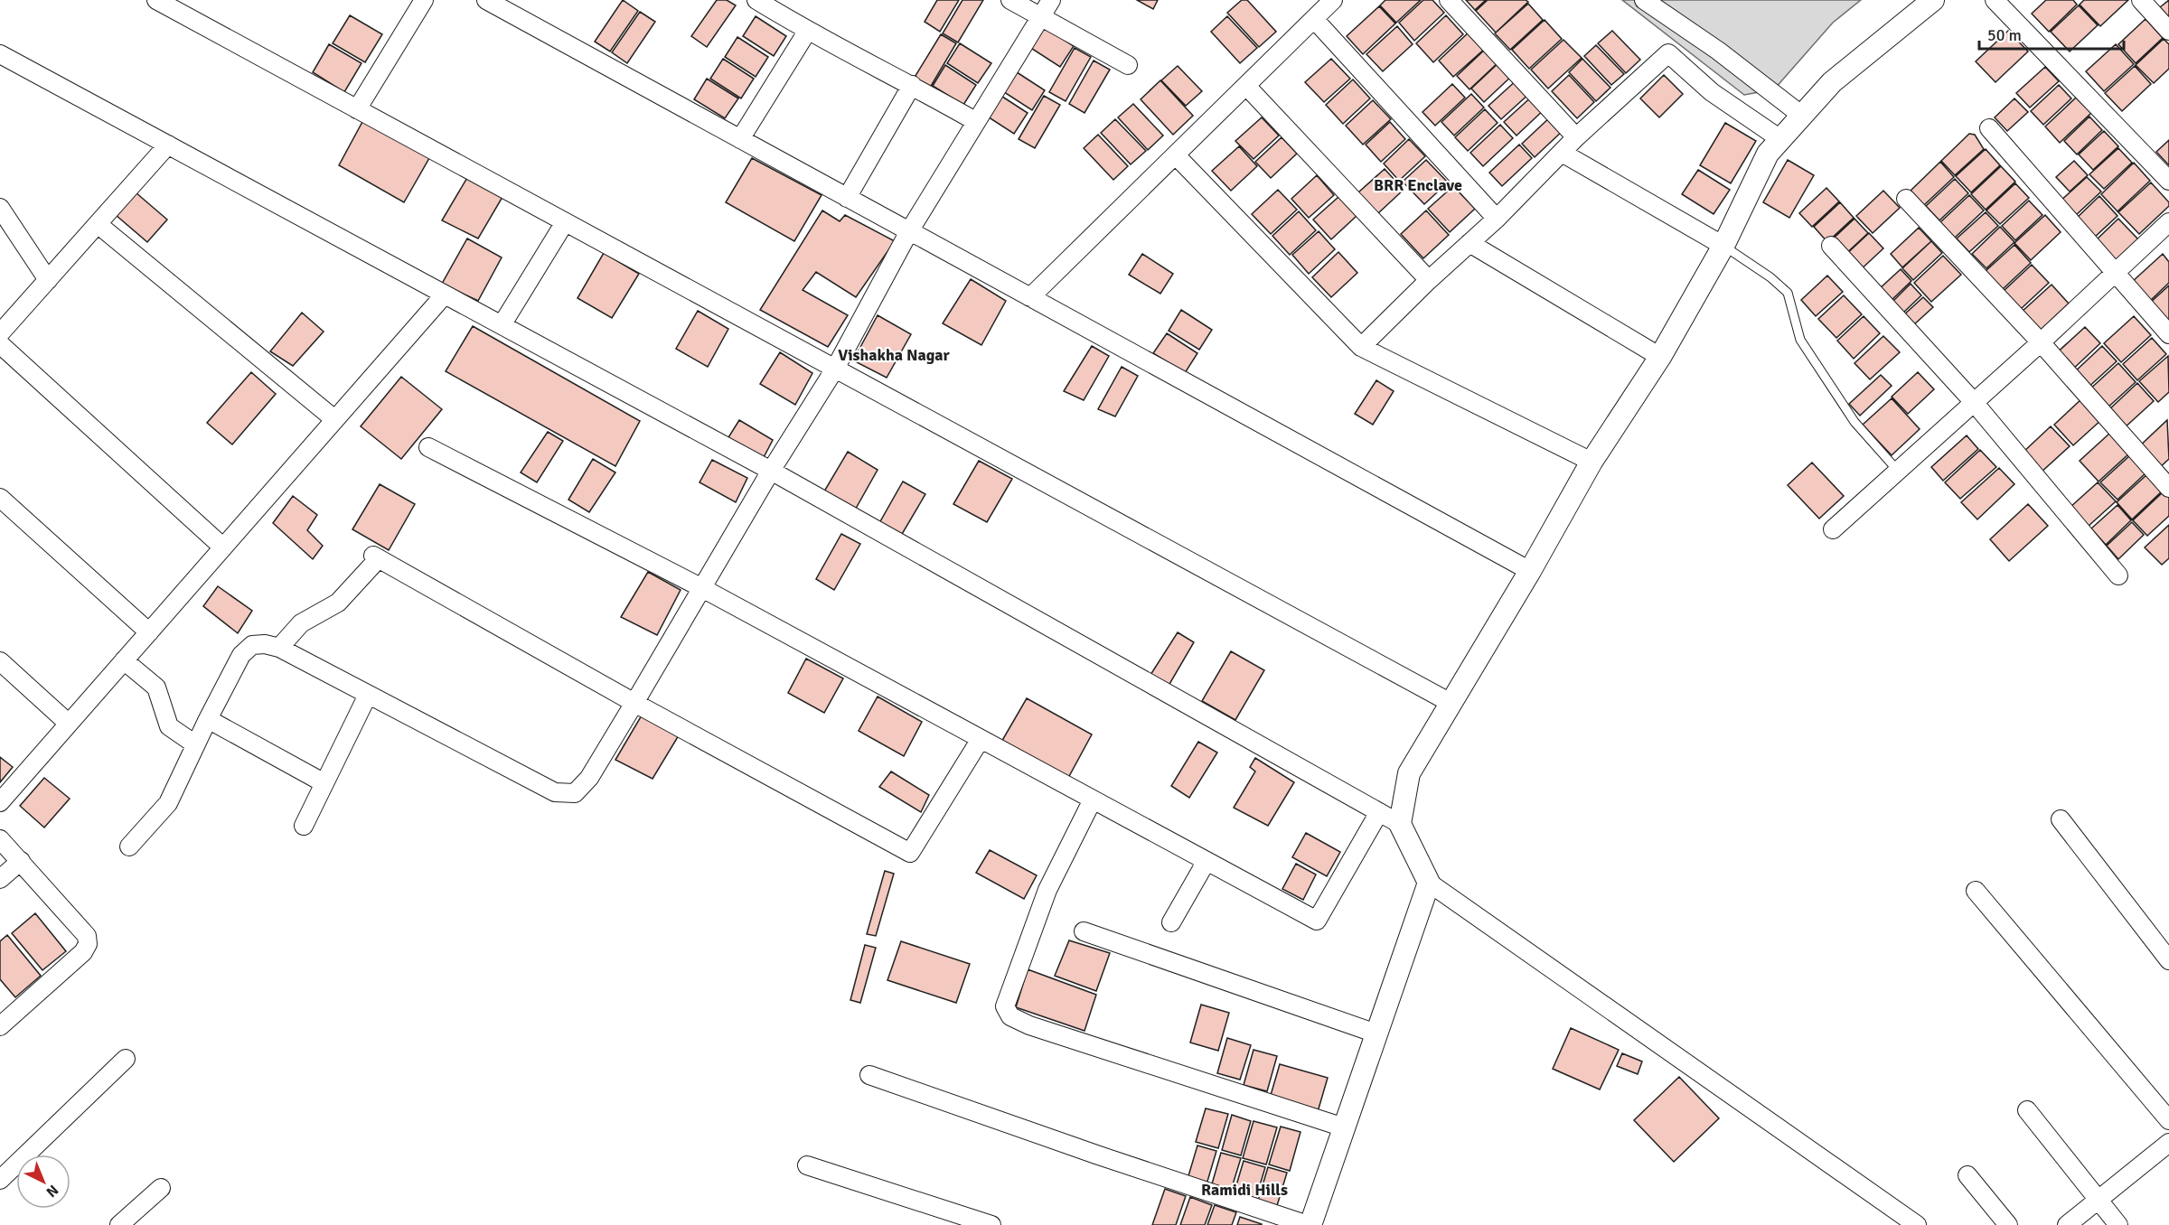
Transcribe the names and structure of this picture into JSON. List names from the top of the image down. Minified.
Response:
{"districts":["BRR Enclave","Vishakha Nagar","Ramidi Hills"],"scale_bar":"50 m","north":"bottom right"}
